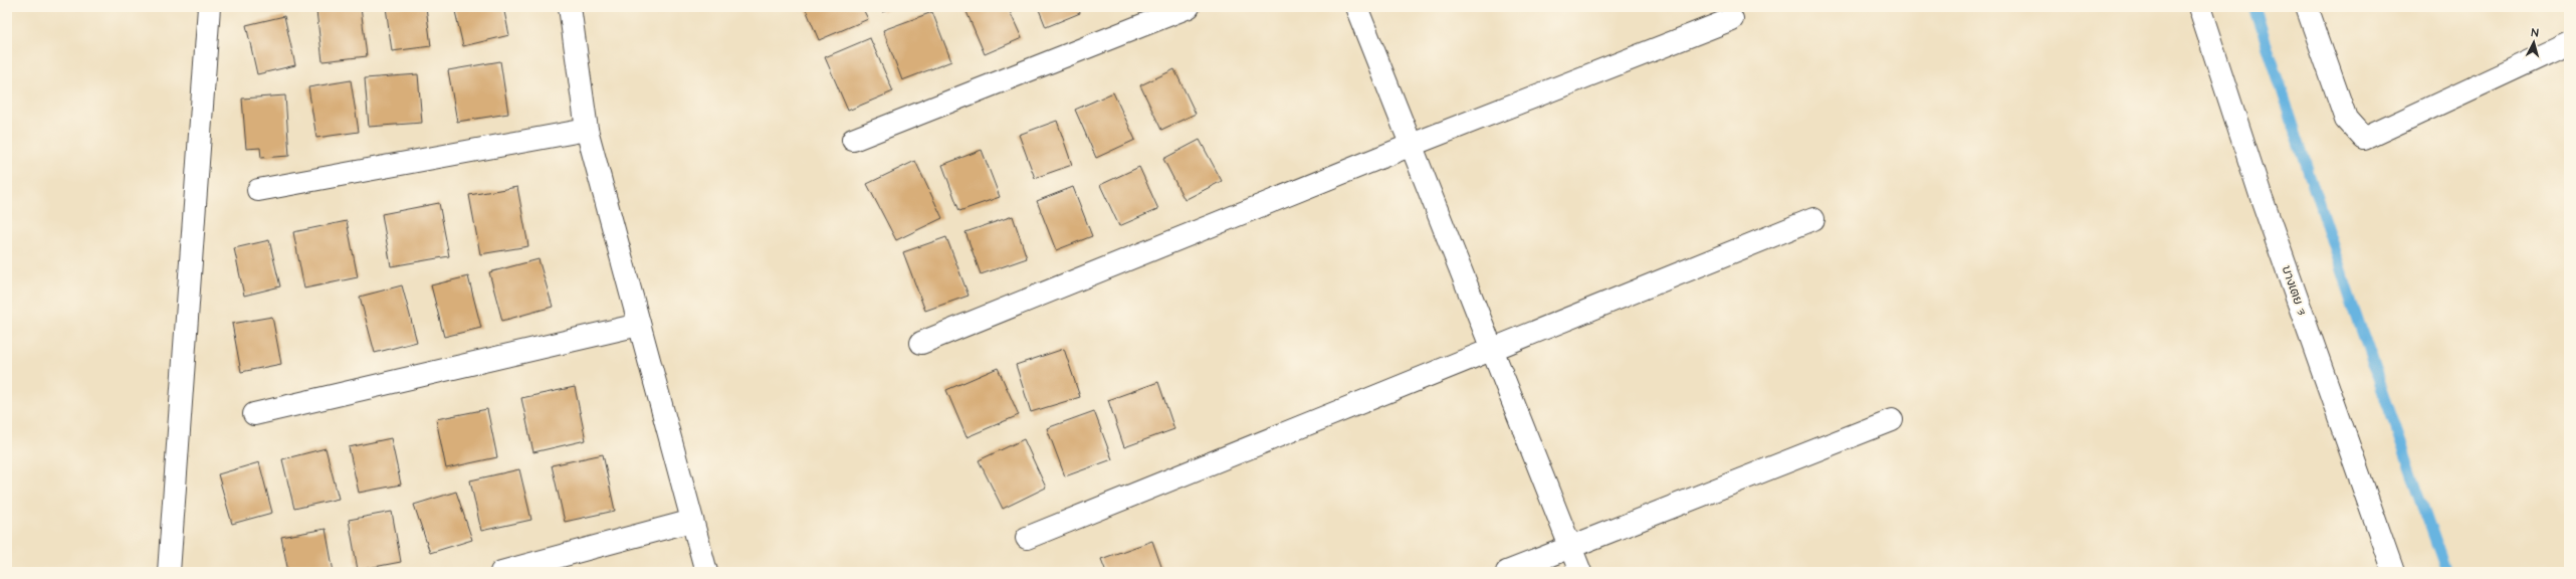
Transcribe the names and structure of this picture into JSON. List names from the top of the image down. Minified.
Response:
{"streets":{"street":["บางเตย 3"]},"north":"top"}
